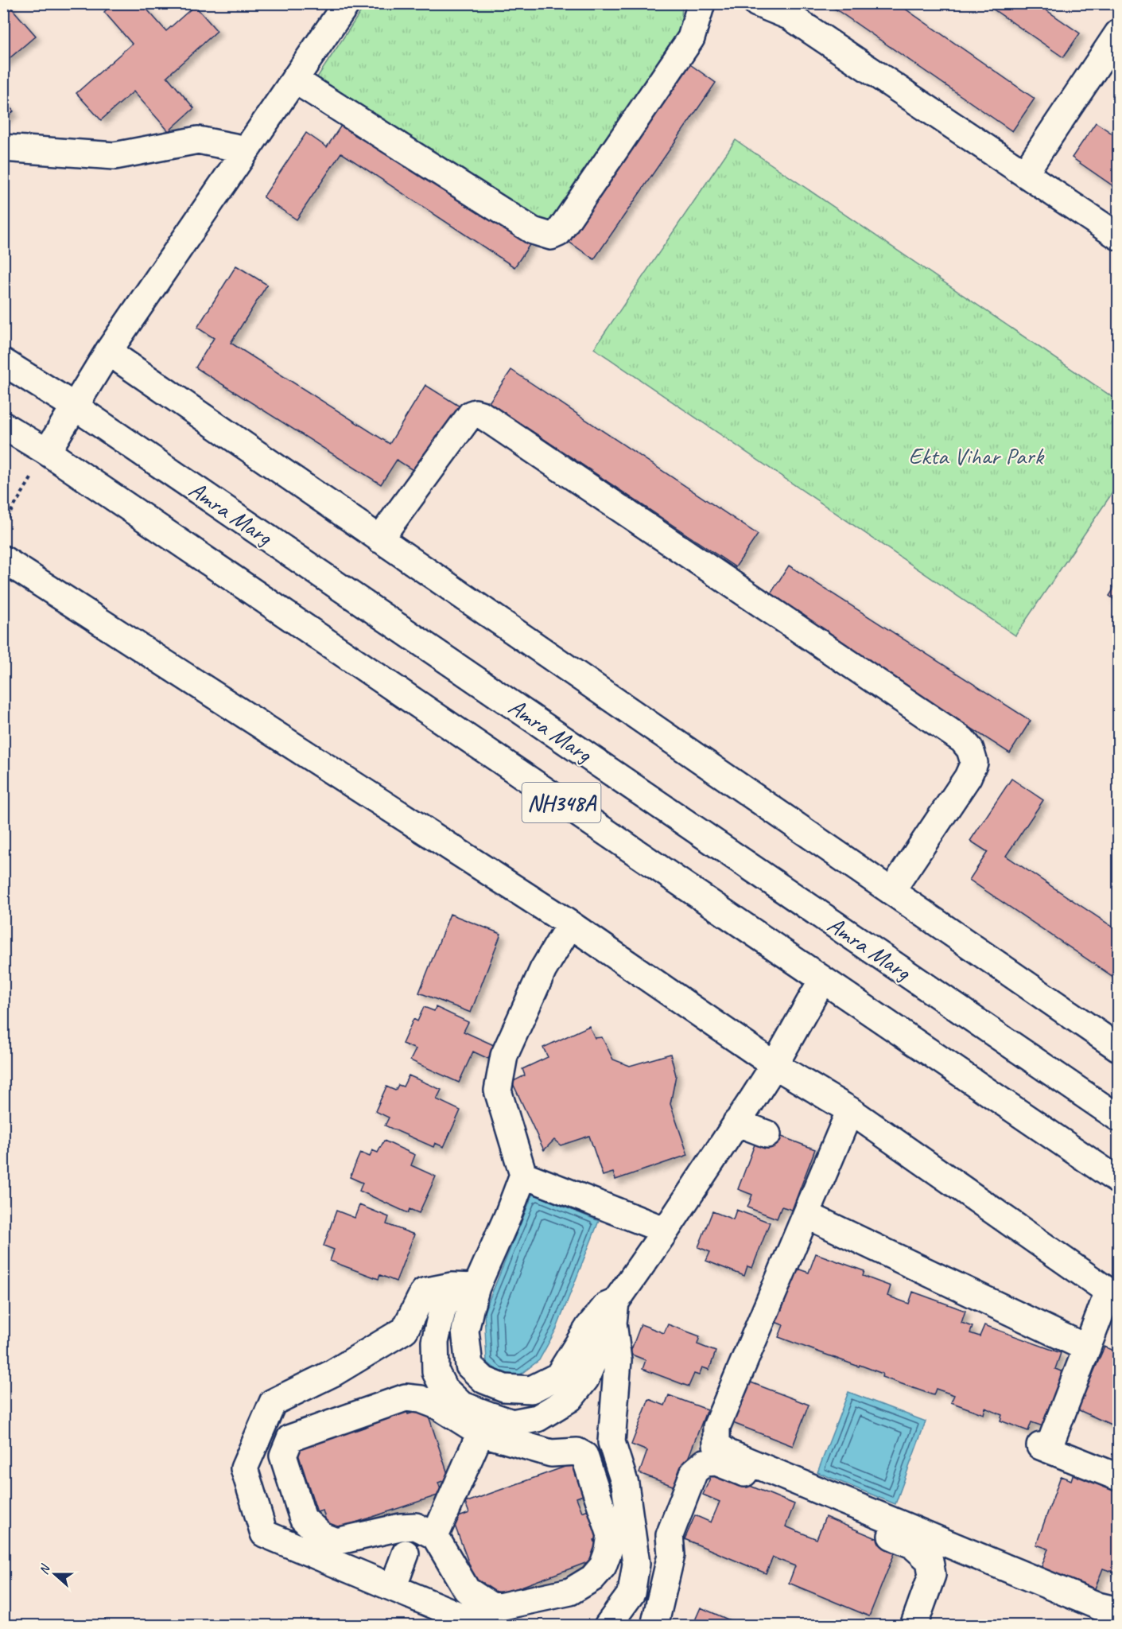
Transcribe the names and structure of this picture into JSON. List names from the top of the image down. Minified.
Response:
{"streets":{"main road":["Amra Marg","NH348A"]},"parks":["Ekta Vihar Park"],"north":"left"}
